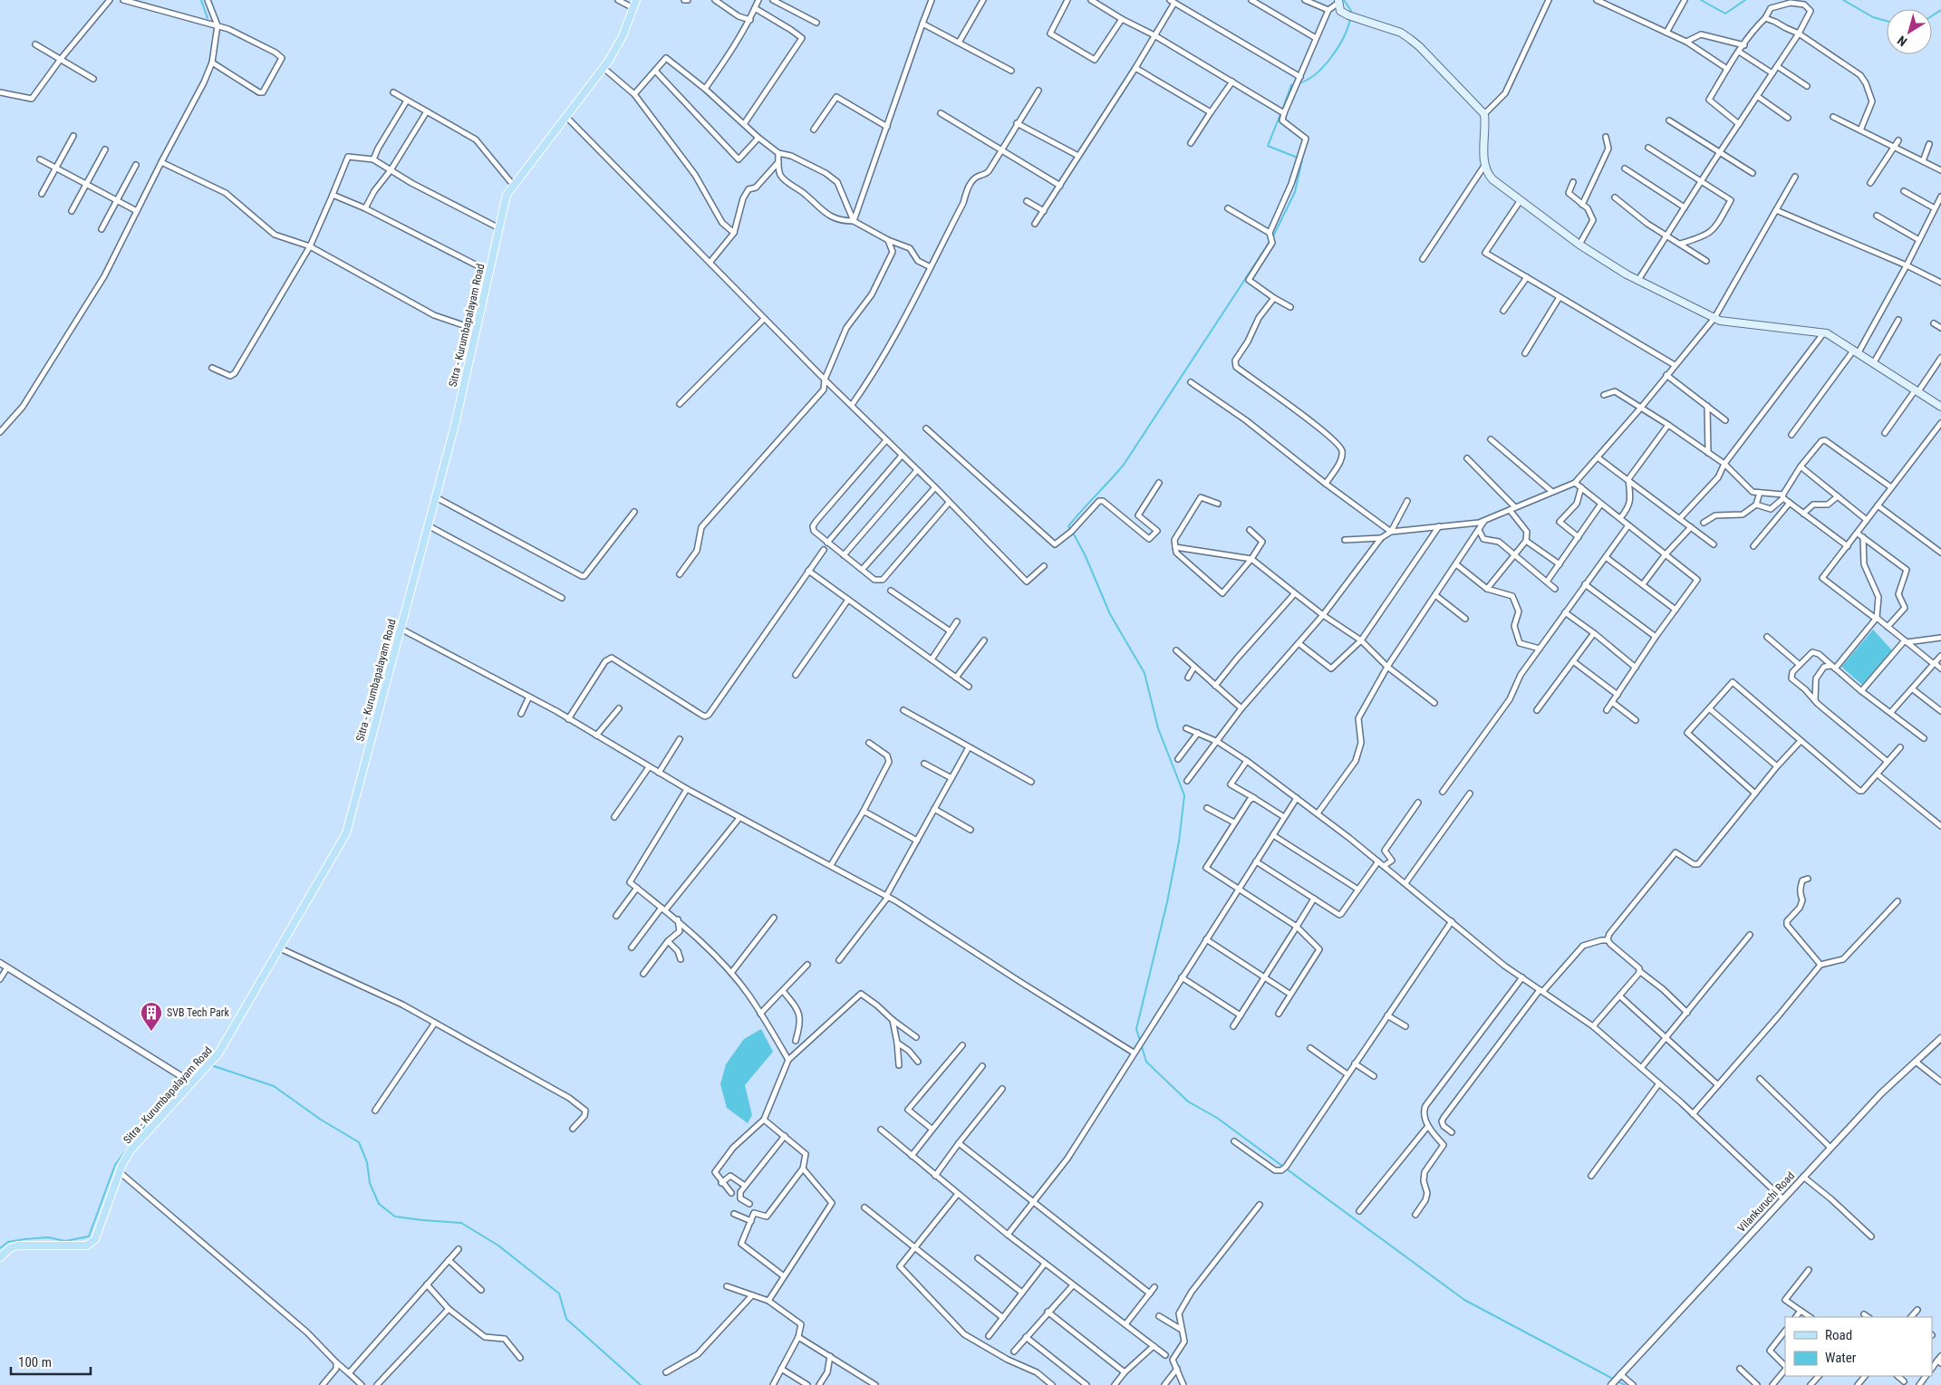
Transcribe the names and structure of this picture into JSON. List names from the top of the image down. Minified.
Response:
{"streets":{"main road":["Sitra - Kurumbapalayam Road"],"street":["Vilankuruchi Road"]},"places":{"building":["SVB Tech Park"]},"legend":["Road","Water"],"scale_bar":"100 m","north":"bottom left"}
